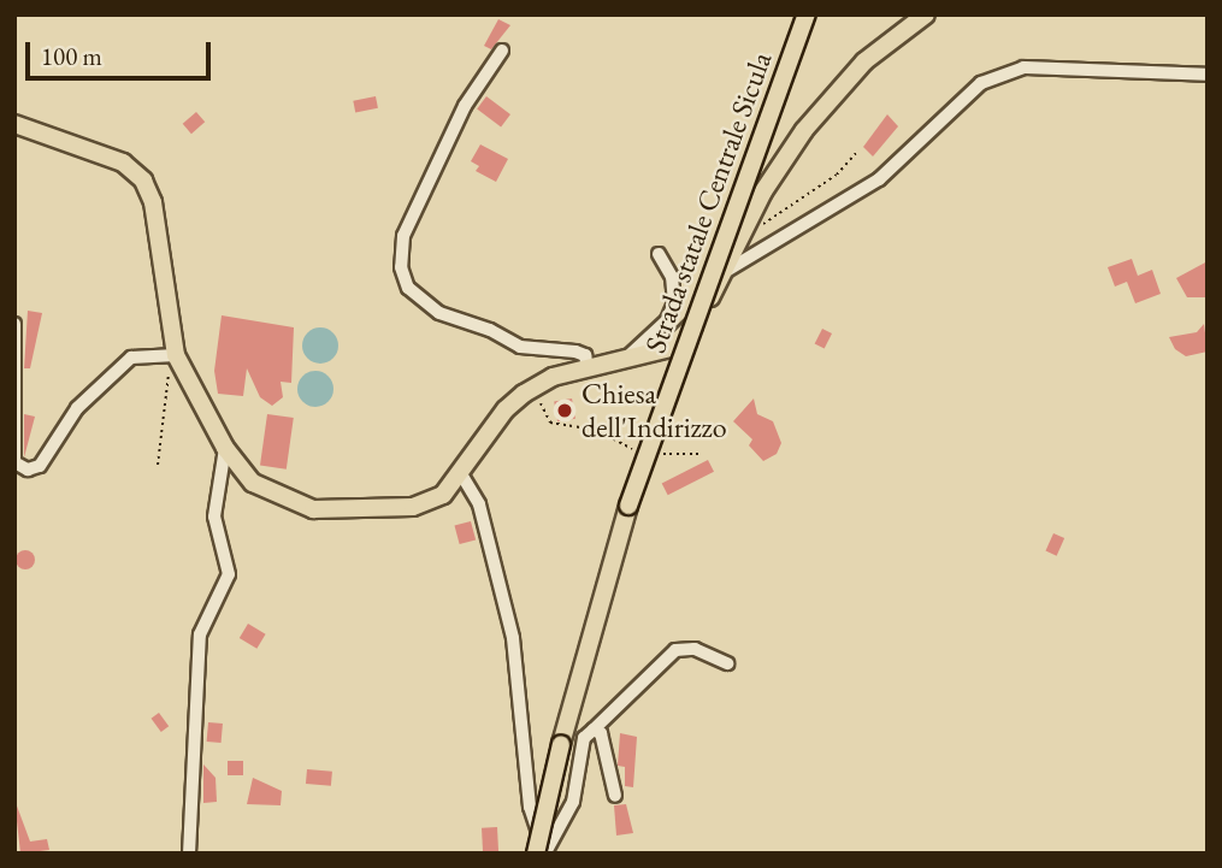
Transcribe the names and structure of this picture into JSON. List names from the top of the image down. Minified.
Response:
{"streets":{"main road":["Strada statale Centrale Sicula"]},"places":["Chiesa dell'Indirizzo"],"scale_bar":"100 m"}
